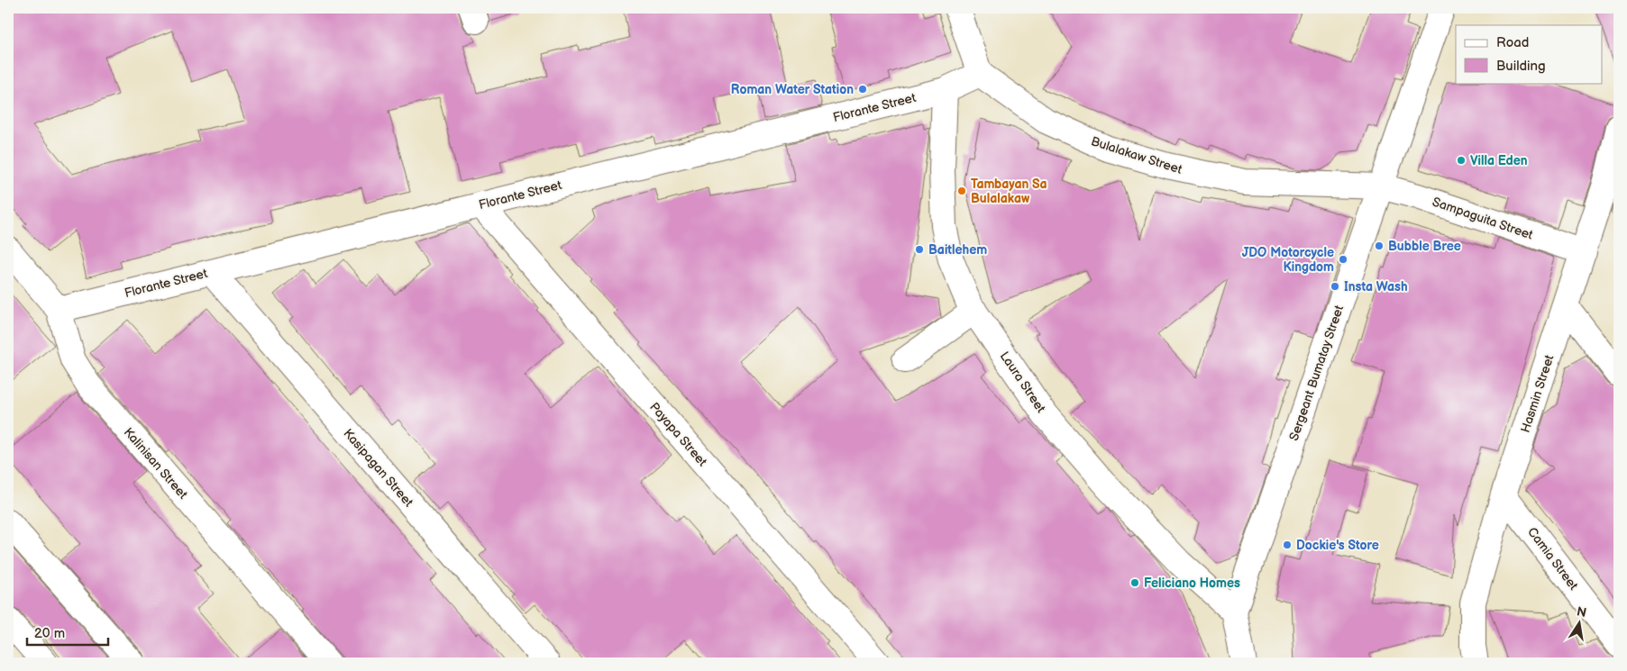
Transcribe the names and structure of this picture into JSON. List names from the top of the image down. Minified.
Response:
{"streets":{"street":["Florante Street","Bulalakaw Street","Sampaguita Street","Sergeant Bumatay Street","Laura Street","Hasmin Street","Payapa Street","Kalinisan Street","Kasipagan Street","Camia Street"]},"crossings":[["Florante Street","Bulalakaw Street"],["Florante Street","Laura Street"],["Florante Street","Payapa Street"],["Florante Street","Kalinisan Street"],["Florante Street","Kasipagan Street"],["Bulalakaw Street","Sampaguita Street"],["Bulalakaw Street","Sergeant Bumatay Street"],["Sampaguita Street","Sergeant Bumatay Street"],["Sampaguita Street","Hasmin Street"],["Sergeant Bumatay Street","Laura Street"],["Hasmin Street","Camia Street"]],"places":["Roman Water Station","Villa Eden","Tambayan Sa Bulalakaw","Bubble Bree","Baitlehem","JDO Motorcycle Kingdom","Insta Wash","Dockie's Store","Feliciano Homes"],"legend":["Road","Building"],"scale_bar":"20 m","north":"top"}
